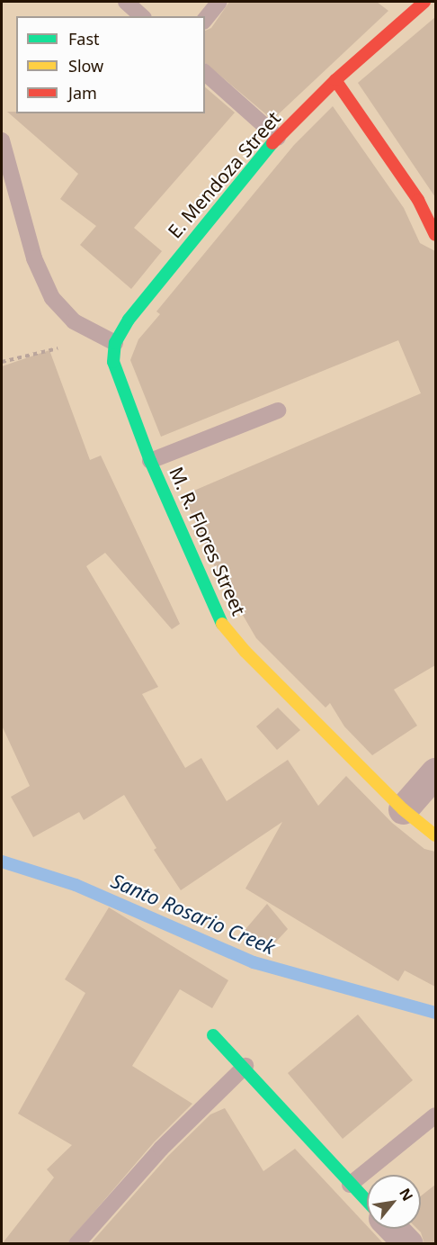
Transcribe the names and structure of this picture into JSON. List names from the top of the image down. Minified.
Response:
{"streets":{"street":["E. Mendoza Street","M. R. Flores Street"]},"crossings":[["E. Mendoza Street","M. R. Flores Street"]],"water":["Santo Rosario Creek"],"legend":["Fast","Slow","Jam"],"north":"top right"}
